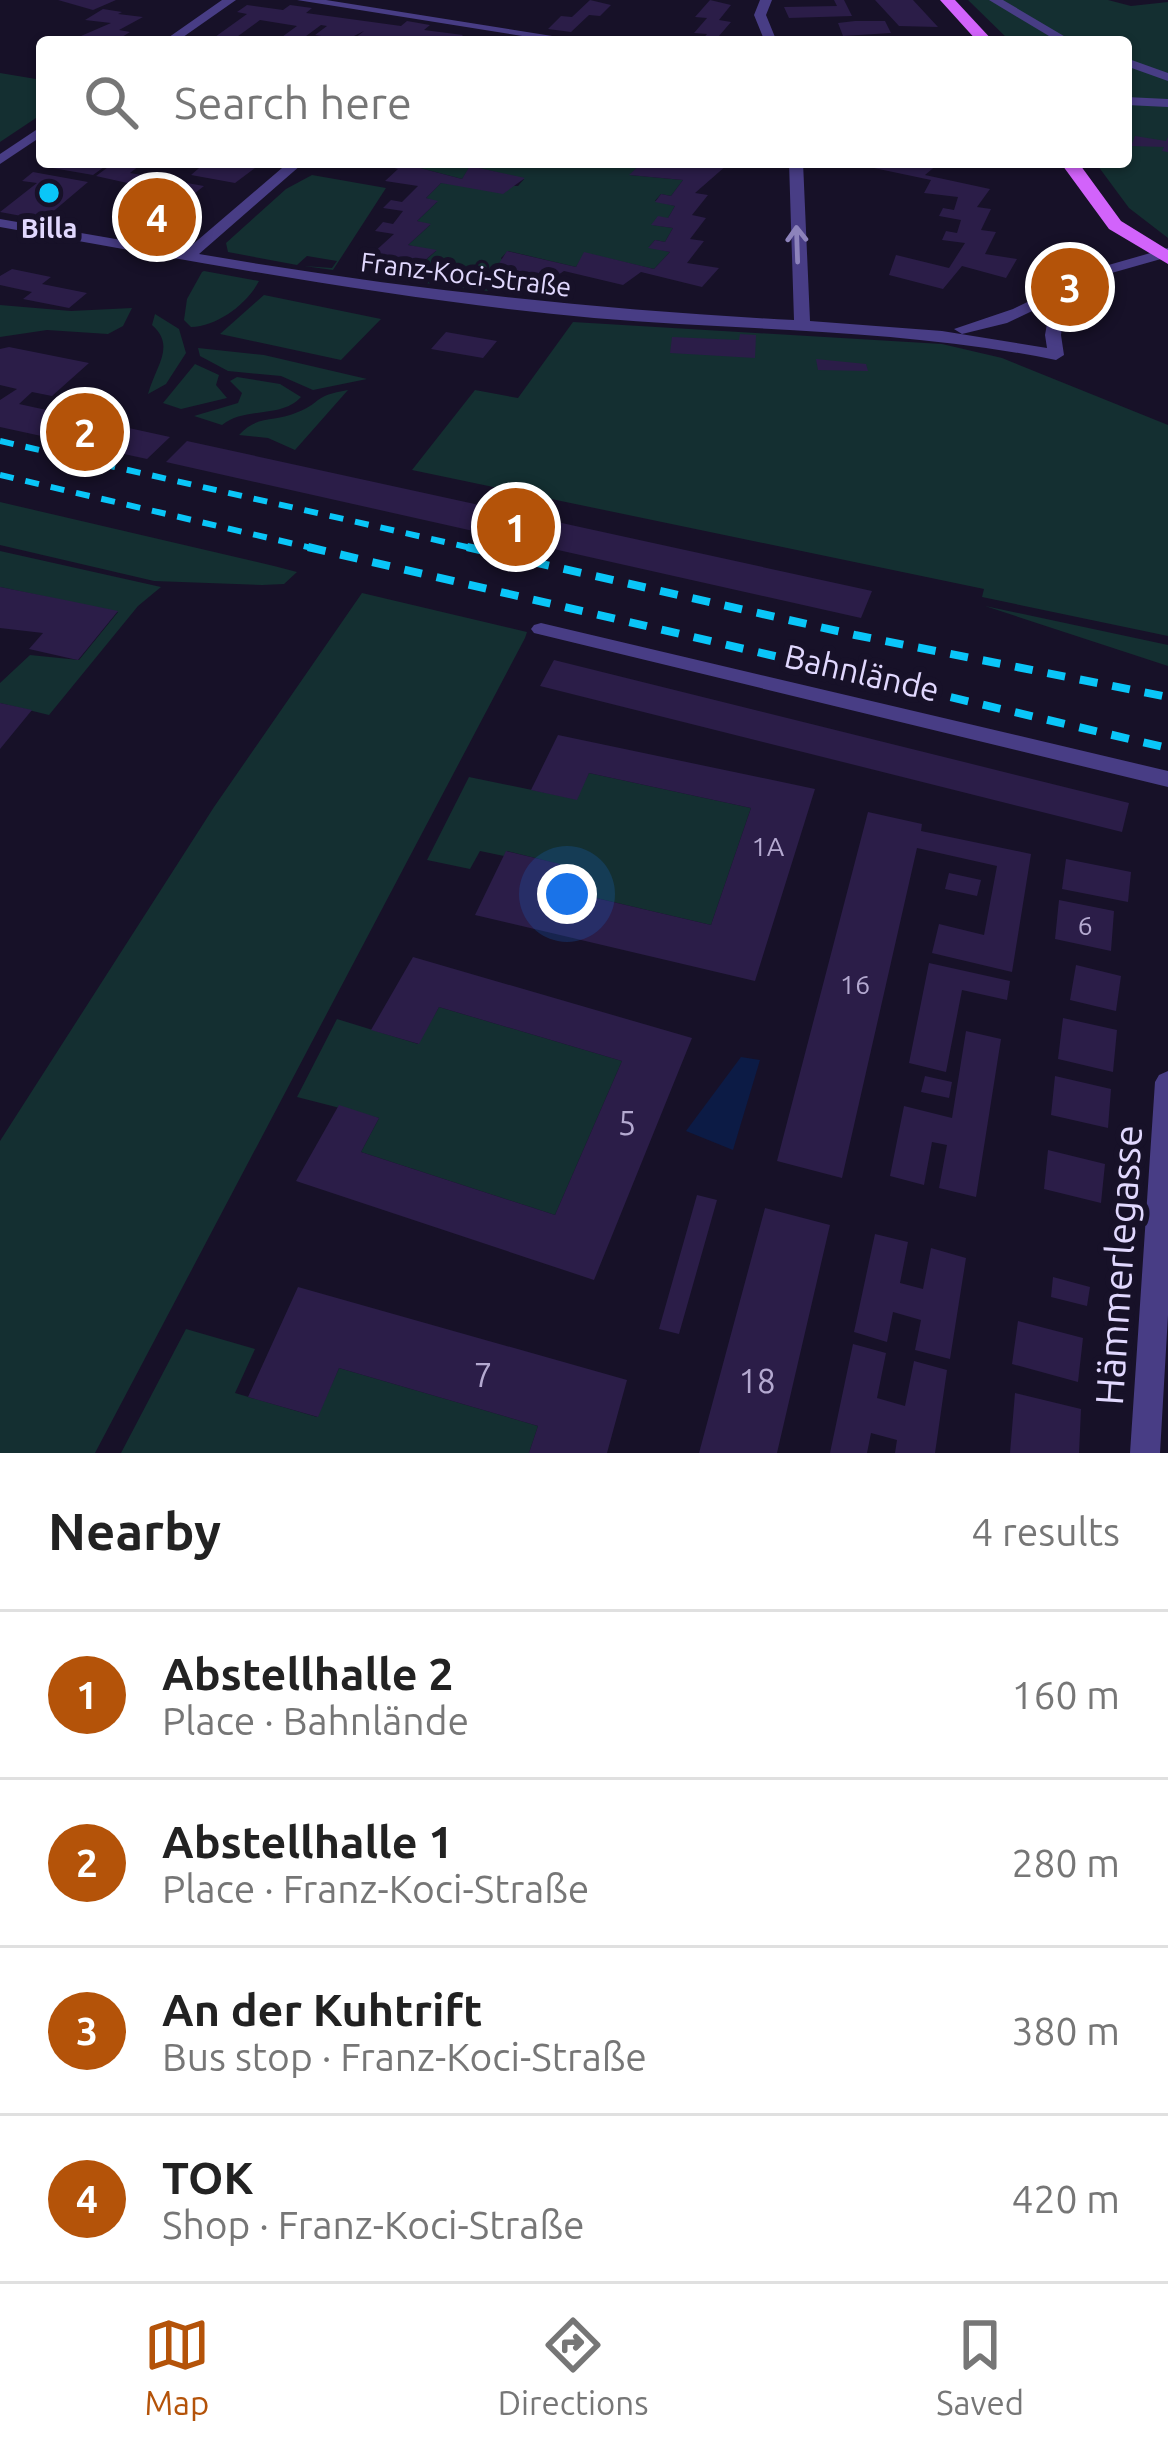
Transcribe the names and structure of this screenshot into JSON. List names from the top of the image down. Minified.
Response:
{"streets":{"street":["Franz-Koci-Straße","Bahnlände","Hämmerlegasse"]},"places":["Billa"],"house_numbers":["1A","6","16","5","7","18"],"page":{"search":"Search here","pins":["4","3","2","1"],"heading":["Nearby","4 results"],"list":[{"mark":"1","name":"Abstellhalle 2","note":"Place · Bahnlände","value":"160 m"},{"mark":"2","name":"Abstellhalle 1","note":"Place · Franz-Koci-Straße","value":"280 m"},{"mark":"3","name":"An der Kuhtrift","note":"Bus stop · Franz-Koci-Straße","value":"380 m"},{"mark":"4","name":"TOK","note":"Shop · Franz-Koci-Straße","value":"420 m"}],"nav":["Map","Directions","Saved"]}}
